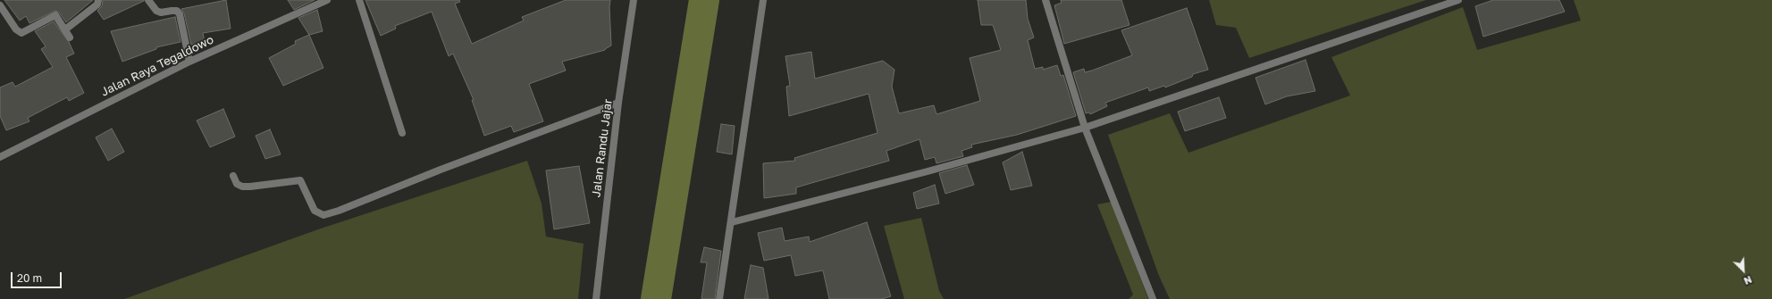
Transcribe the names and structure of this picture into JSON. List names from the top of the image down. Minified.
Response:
{"streets":{"street":["Jalan Raya Tegaldowo","Jalan Randu Jajar"]},"scale_bar":"20 m","north":"bottom right"}
